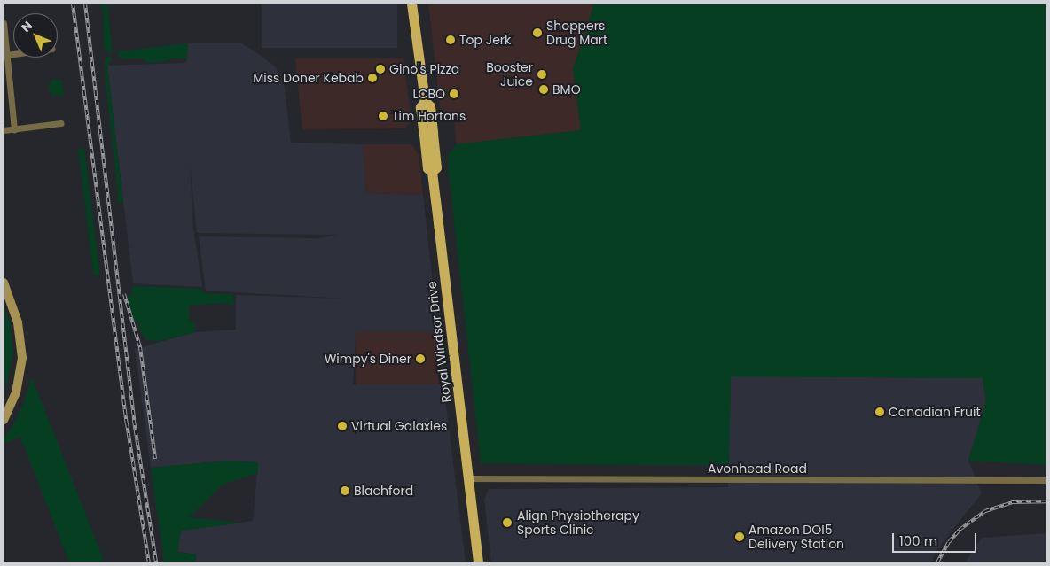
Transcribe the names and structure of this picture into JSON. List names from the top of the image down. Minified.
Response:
{"streets":{"main road":["Royal Windsor Drive"],"street":["Avonhead Road"]},"crossings":[["Royal Windsor Drive","Avonhead Road"]],"places":["Shoppers Drug Mart","Top Jerk","Gino's Pizza","Booster Juice","Miss Doner Kebab","BMO","LCBO","Tim Hortons","Wimpy's Diner","Canadian Fruit","Virtual Galaxies","Blachford","Align Physiotherapy Sports Clinic","Amazon DOI5 Delivery Station"],"scale_bar":"100 m","north":"top left"}
